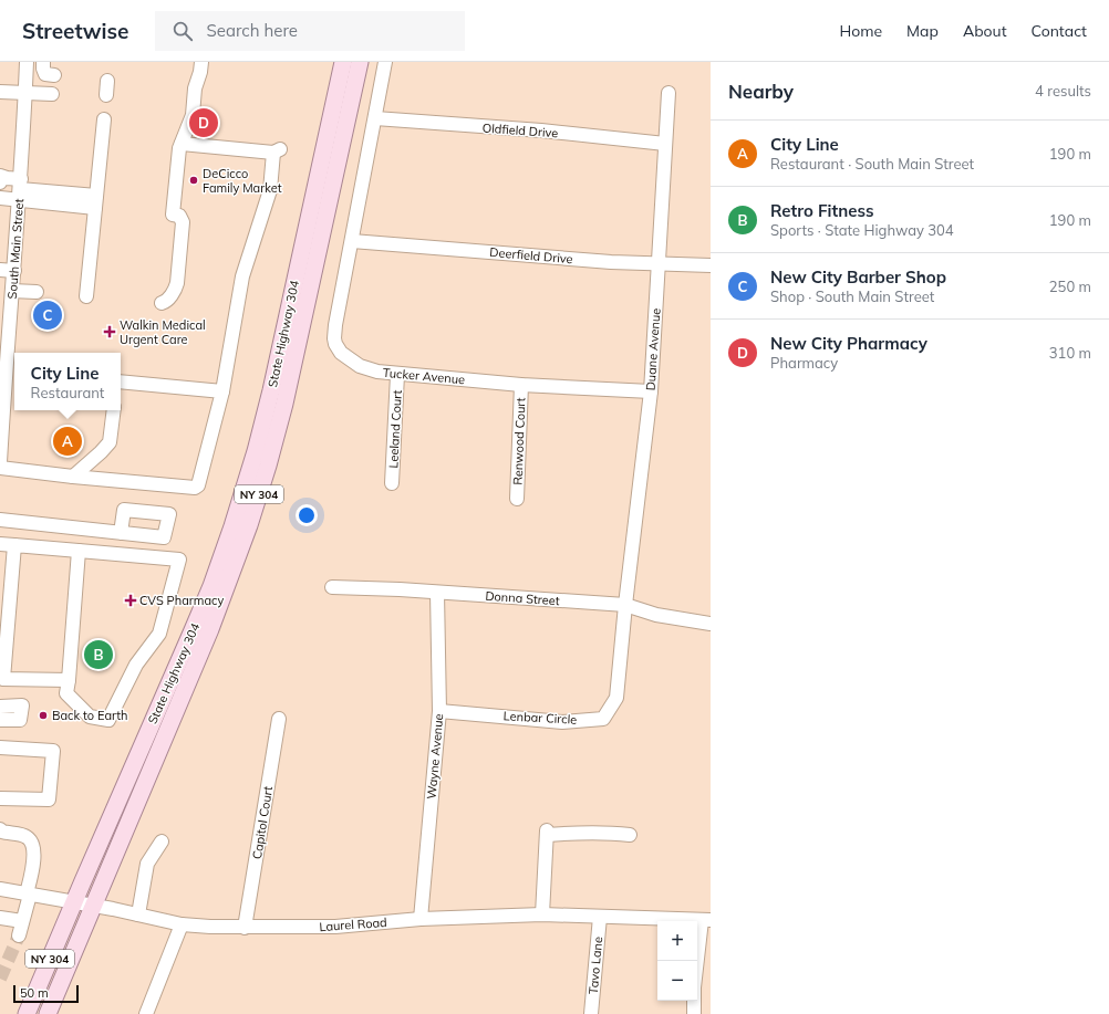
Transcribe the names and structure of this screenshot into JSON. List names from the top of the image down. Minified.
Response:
{"streets":{"main road":["State Highway 304","NY 304"],"street":["Oldfield Drive","South Main Street","Deerfield Drive","Duane Avenue","Tucker Avenue","Leeland Court","Renwood Court","Donna Street","Lenbar Circle","Wayne Avenue","Capitol Court","Laurel Road","Tavo Lane"]},"crossings":[["Oldfield Drive","Duane Avenue"],["Oldfield Drive","Tucker Avenue"],["Deerfield Drive","Duane Avenue"],["Deerfield Drive","Tucker Avenue"],["State Highway 304","Laurel Road"],["Duane Avenue","Tucker Avenue"],["Duane Avenue","Donna Street"],["Duane Avenue","Lenbar Circle"],["Tucker Avenue","Leeland Court"],["Tucker Avenue","Renwood Court"],["Donna Street","Lenbar Circle"],["Donna Street","Wayne Avenue"],["Lenbar Circle","Wayne Avenue"],["Wayne Avenue","Laurel Road"],["Capitol Court","Laurel Road"],["Laurel Road","Tavo Lane"]],"places":{"other":["DeCicco Family Market","Back to Earth"],"health":["Walkin Medical Urgent Care","CVS Pharmacy"]},"scale_bar":"50 m","page":{"header":"Streetwise","search":"Search here","nav":["Home","Map","About","Contact"],"heading":["Nearby","4 results"],"pins":["D","C","A","B"],"list":[{"mark":"A","name":"City Line","note":"Restaurant · South Main Street","value":"190 m"},{"mark":"B","name":"Retro Fitness","note":"Sports · State Highway 304","value":"190 m"},{"mark":"C","name":"New City Barber Shop","note":"Shop · South Main Street","value":"250 m"},{"mark":"D","name":"New City Pharmacy","note":"Pharmacy","value":"310 m"}],"popup":["City Line","Restaurant"],"map_buttons":["+","−"],"scale":"50 m"}}
